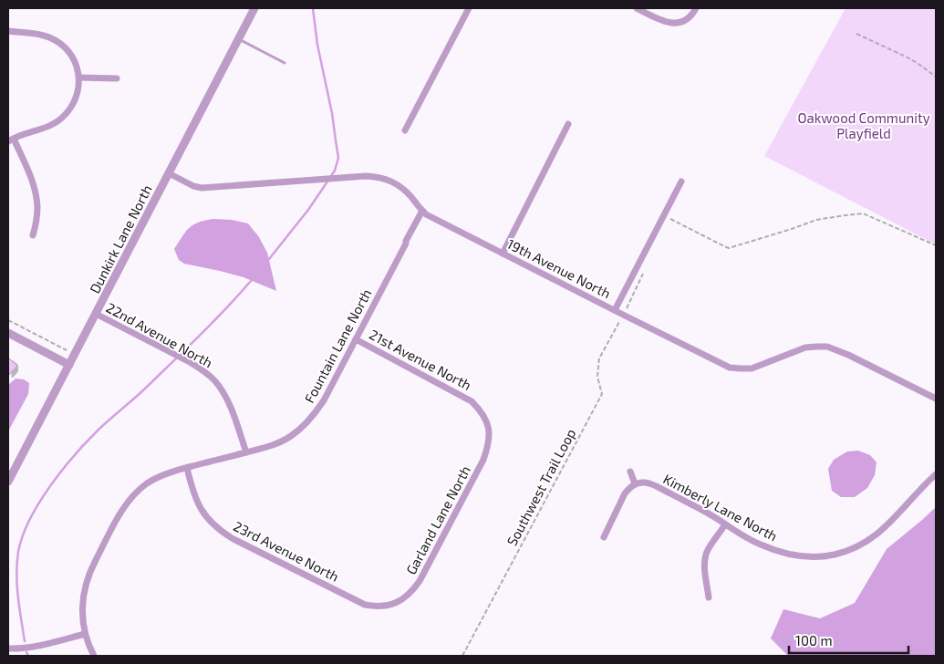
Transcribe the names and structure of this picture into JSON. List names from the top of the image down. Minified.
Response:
{"streets":{"street":["Dunkirk Lane North","19th Avenue North","22nd Avenue North","Fountain Lane North","21st Avenue North","Kimberly Lane North","Garland Lane North","23rd Avenue North"],"path":["Southwest Trail Loop"]},"crossings":[["Dunkirk Lane North","19th Avenue North"],["Dunkirk Lane North","22nd Avenue North"],["19th Avenue North","Fountain Lane North"],["22nd Avenue North","Fountain Lane North"],["Fountain Lane North","21st Avenue North"],["Fountain Lane North","23rd Avenue North"],["21st Avenue North","Garland Lane North"],["Garland Lane North","23rd Avenue North"]],"parks":["Oakwood Community Playfield"],"scale_bar":"100 m"}
